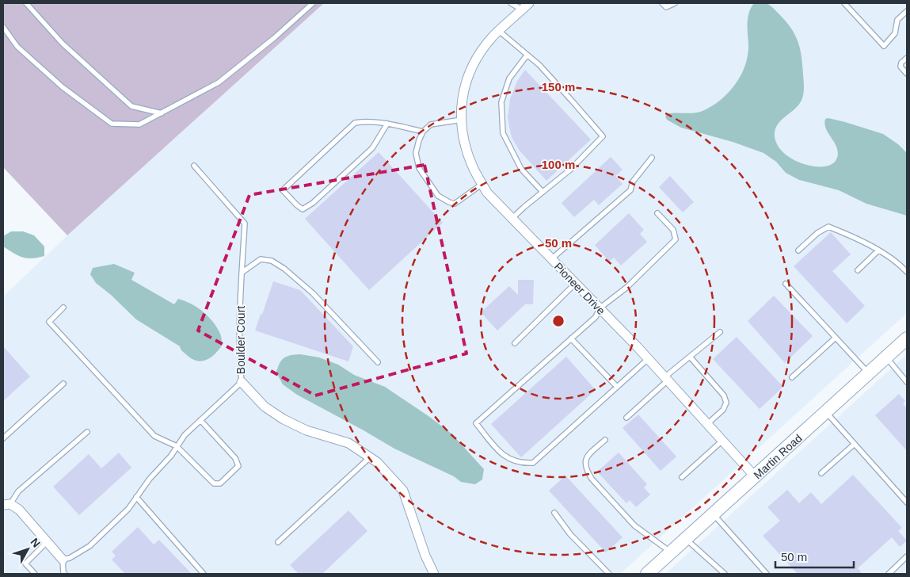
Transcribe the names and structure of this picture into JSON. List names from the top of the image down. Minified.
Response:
{"streets":{"main road":["Martin Road"],"street":["Pioneer Drive","Boulder Court"]},"crossings":[["Pioneer Drive","Martin Road"]],"scale_bar":"50 m","north":"top right","rings":["150 m","100 m","50 m"]}
